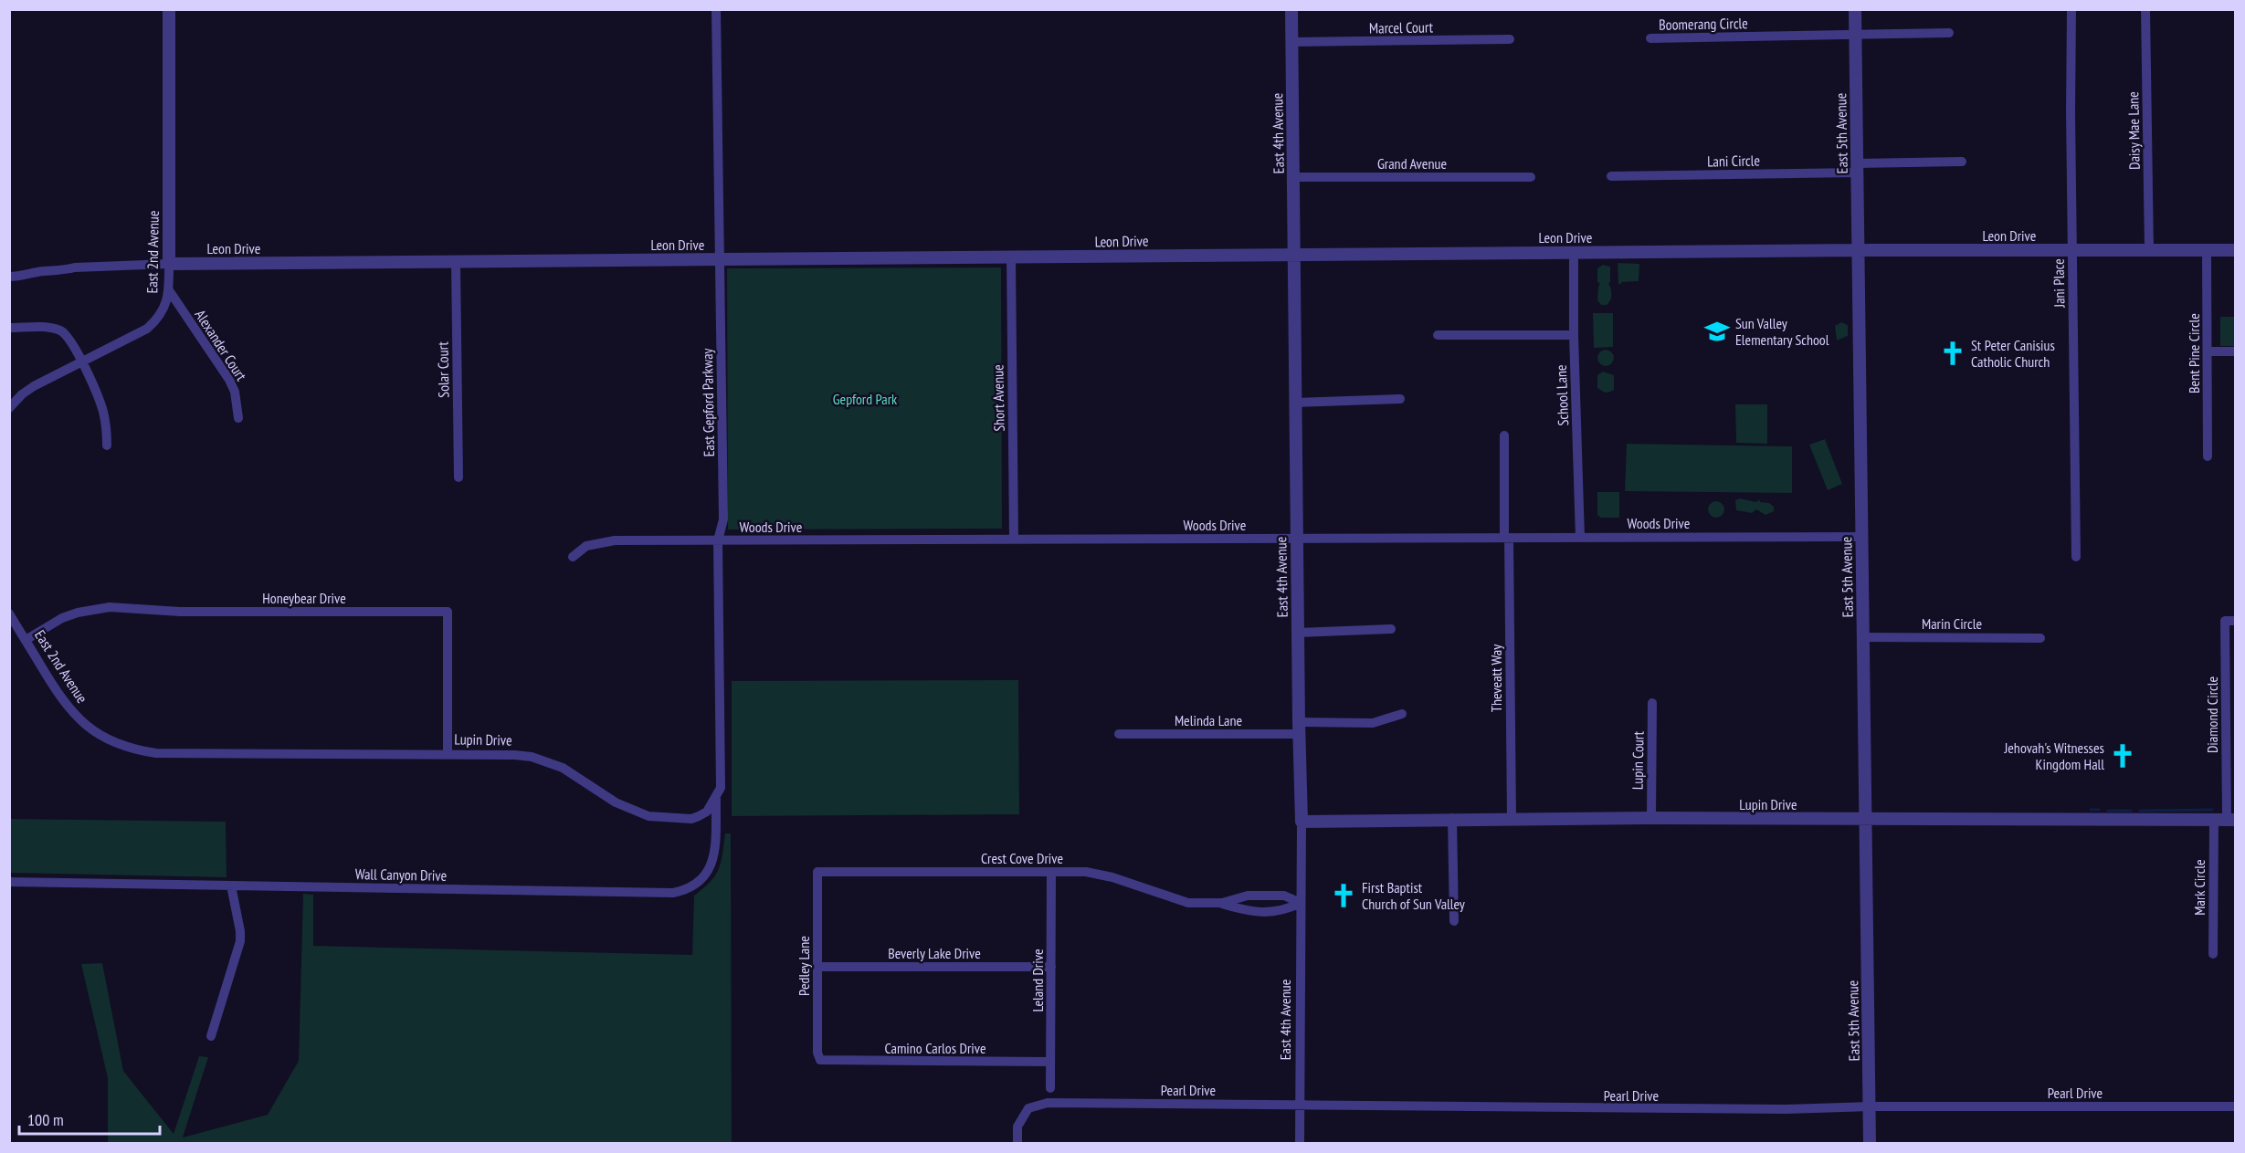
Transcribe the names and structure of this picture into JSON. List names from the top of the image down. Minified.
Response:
{"streets":{"street":["Boomerang Circle","Marcel Court","Daisy Mae Lane","East 4th Avenue","East 5th Avenue","Lani Circle","Grand Avenue","Leon Drive","East 2nd Avenue","Jani Place","Alexander Court","Bent Pine Circle","Solar Court","School Lane","Short Avenue","East Gepford Parkway","Woods Drive","Honeybear Drive","Marin Circle","Theveatt Way","Diamond Circle","Melinda Lane","Lupin Drive","Lupin Court","Crest Cove Drive","Wall Canyon Drive","Mark Circle","Beverly Lake Drive","Pedley Lane","Leland Drive","Camino Carlos Drive","Pearl Drive"]},"crossings":[["Boomerang Circle","East 5th Avenue"],["Marcel Court","East 4th Avenue"],["Daisy Mae Lane","Leon Drive"],["East 4th Avenue","Grand Avenue"],["East 4th Avenue","Leon Drive"],["East 4th Avenue","Woods Drive"],["East 4th Avenue","Melinda Lane"],["East 4th Avenue","Lupin Drive"],["East 4th Avenue","Crest Cove Drive"],["East 4th Avenue","Pearl Drive"],["East 5th Avenue","Lani Circle"],["East 5th Avenue","Leon Drive"],["East 5th Avenue","Woods Drive"],["East 5th Avenue","Marin Circle"],["East 5th Avenue","Lupin Drive"],["East 5th Avenue","Pearl Drive"],["Leon Drive","East 2nd Avenue"],["Leon Drive","Jani Place"],["Leon Drive","Bent Pine Circle"],["Leon Drive","Solar Court"],["Leon Drive","School Lane"],["Leon Drive","Short Avenue"],["Leon Drive","East Gepford Parkway"],["East 2nd Avenue","Alexander Court"],["East 2nd Avenue","Honeybear Drive"],["East 2nd Avenue","Lupin Drive"],["School Lane","Woods Drive"],["Short Avenue","Woods Drive"],["East Gepford Parkway","Woods Drive"],["East Gepford Parkway","Lupin Drive"],["East Gepford Parkway","Wall Canyon Drive"],["Woods Drive","Theveatt Way"],["Honeybear Drive","Lupin Drive"],["Theveatt Way","Lupin Drive"],["Diamond Circle","Lupin Drive"],["Diamond Circle","Mark Circle"],["Lupin Drive","Lupin Court"],["Lupin Drive","Wall Canyon Drive"],["Lupin Drive","Mark Circle"],["Crest Cove Drive","Pedley Lane"],["Crest Cove Drive","Leland Drive"],["Beverly Lake Drive","Pedley Lane"],["Beverly Lake Drive","Leland Drive"],["Pedley Lane","Camino Carlos Drive"],["Leland Drive","Camino Carlos Drive"]],"parks":["Gepford Park"],"places":{"school or university":["Sun Valley Elementary School"],"church":["St Peter Canisius Catholic Church","Jehovah's Witnesses Kingdom Hall","First Baptist Church of Sun Valley"]},"scale_bar":"100 m"}
